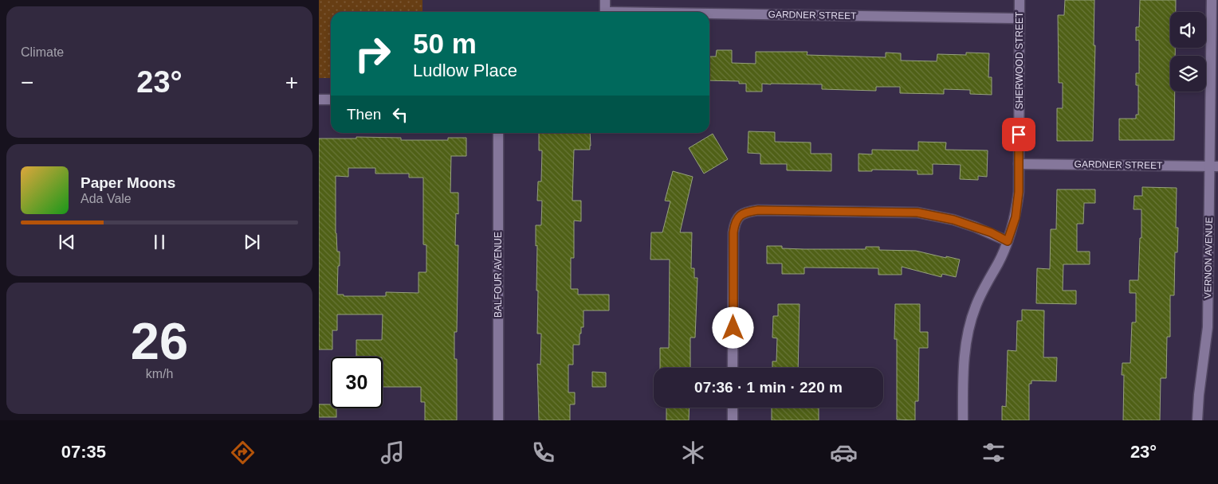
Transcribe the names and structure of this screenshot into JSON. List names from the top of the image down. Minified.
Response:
{"streets":{"street":["GARDNER STREET","SHERWOOD STREET","VERNON AVENUE","BALFOUR AVENUE"]},"crossings":[["GARDNER STREET","SHERWOOD STREET"],["GARDNER STREET","VERNON AVENUE"]],"page":{"tile":["Climate",["26","km/h"]],"turn":["50 m","Ludlow Place"],"heat":["−","23°","+"],"then":"Then","song":["Paper Moons","Ada Vale"],"limit":"30","trip":"07:36 · 1 min · 220 m","tabs":["07:35","23°"]}}
